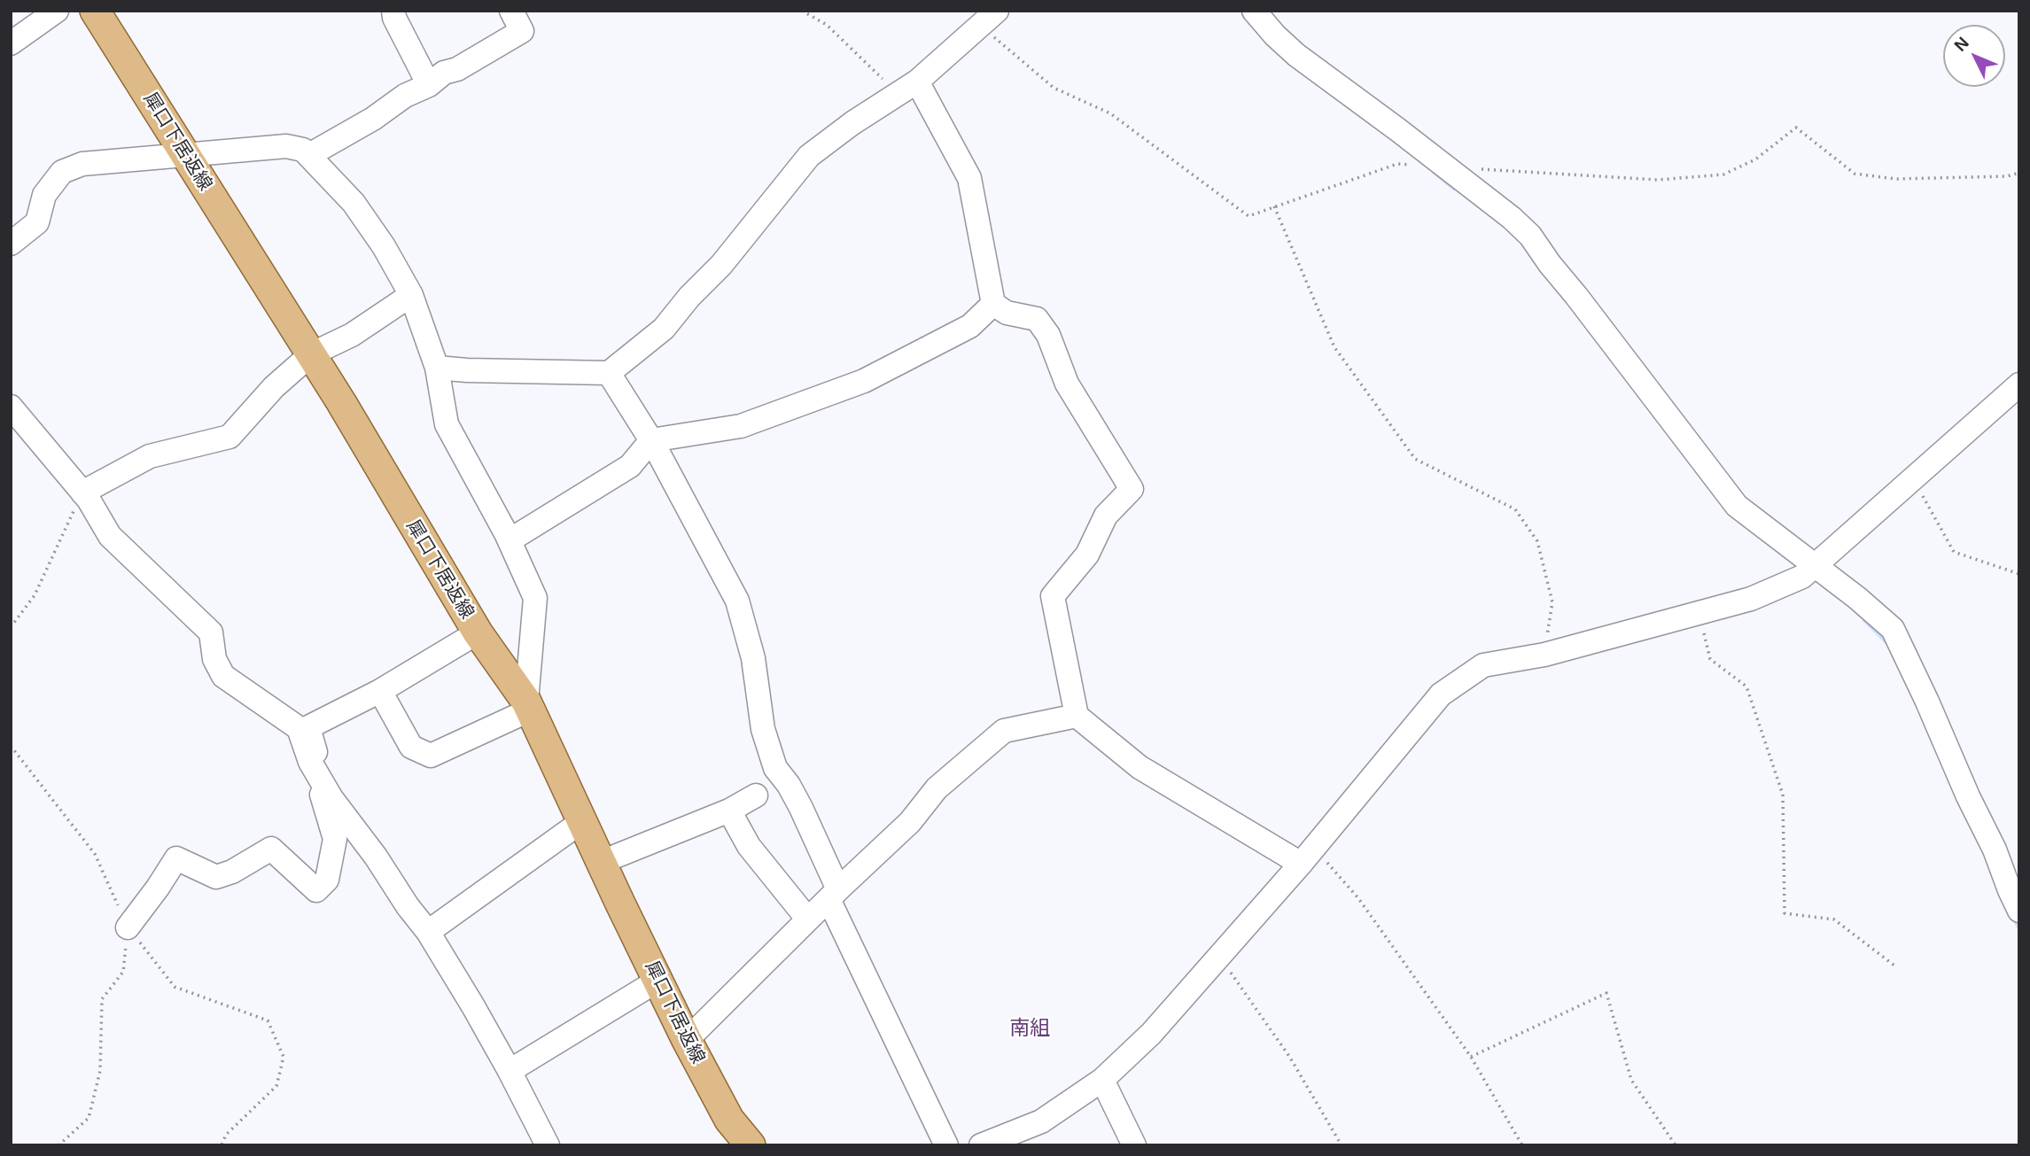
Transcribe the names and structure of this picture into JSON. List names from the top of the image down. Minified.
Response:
{"streets":{"main road":["犀口下居返線"]},"districts":["南組"],"north":"top left"}
